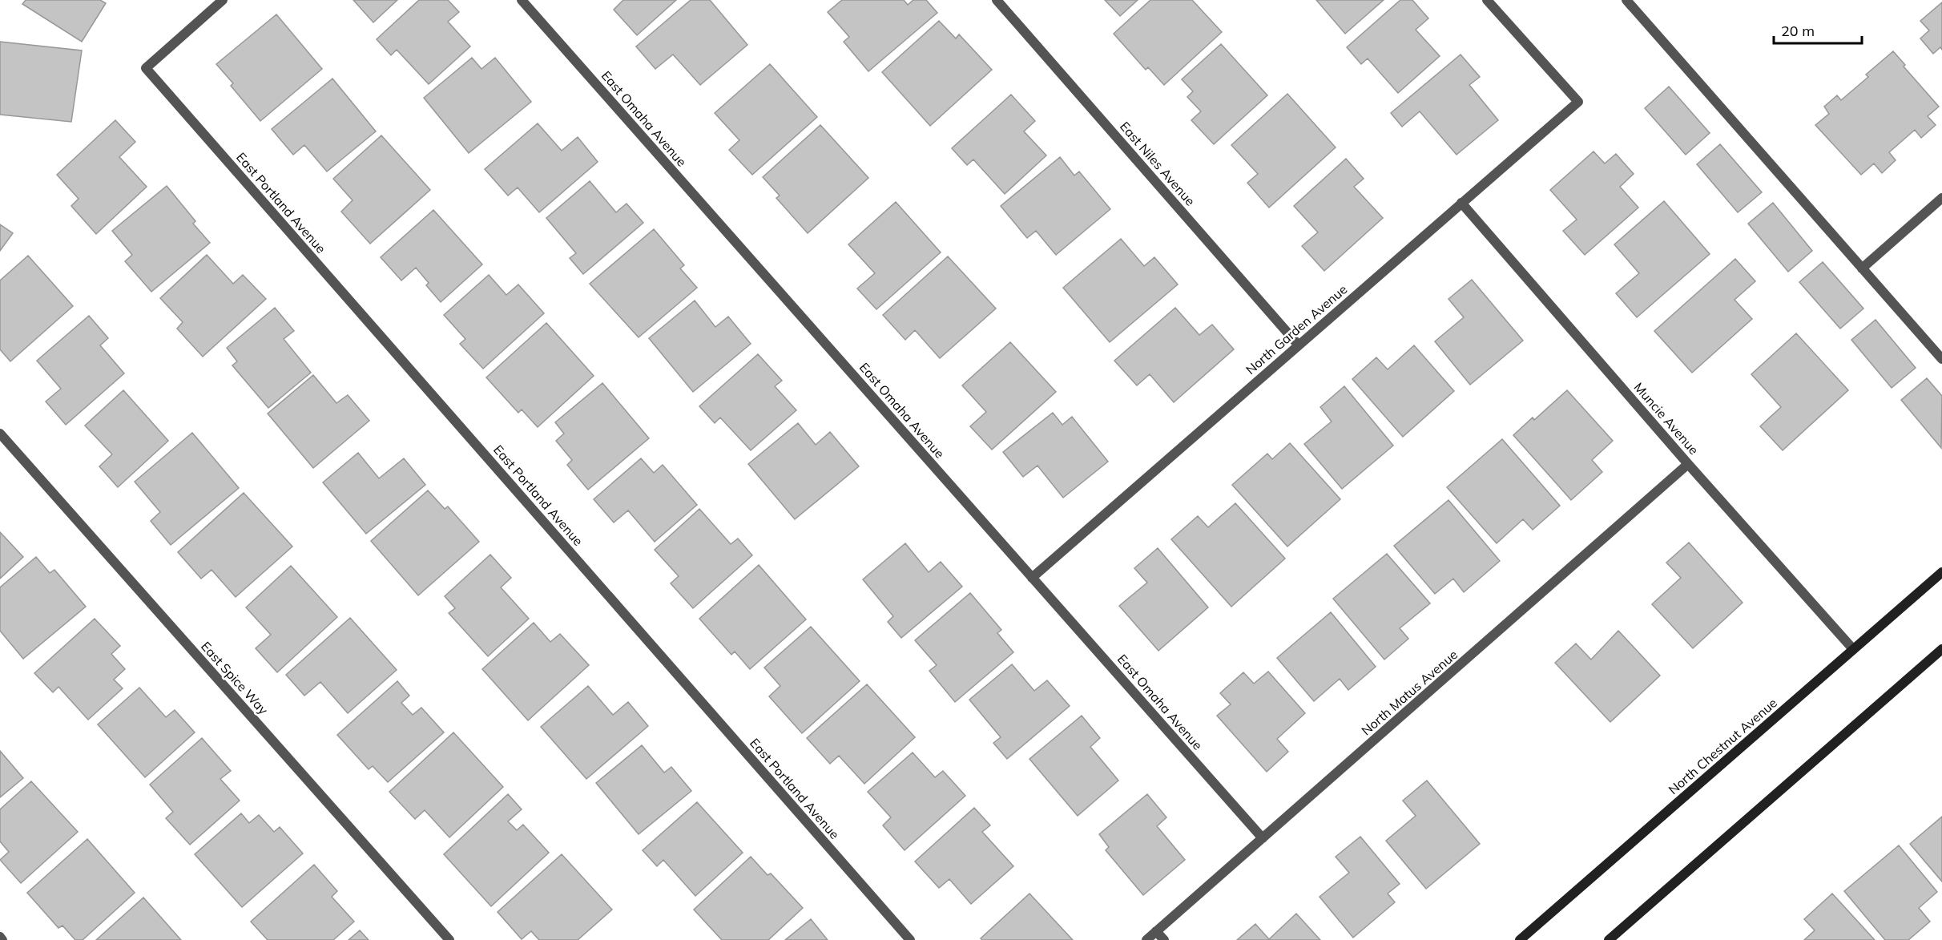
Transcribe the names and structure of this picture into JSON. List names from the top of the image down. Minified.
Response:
{"streets":{"main road":["North Chestnut Avenue"],"street":["East Omaha Avenue","East Niles Avenue","East Portland Avenue","North Garden Avenue","Muncie Avenue","East Spice Way","North Matus Avenue"]},"crossings":[["East Omaha Avenue","North Garden Avenue"],["East Omaha Avenue","North Matus Avenue"],["East Niles Avenue","North Garden Avenue"],["North Garden Avenue","Muncie Avenue"],["Muncie Avenue","North Matus Avenue"],["Muncie Avenue","North Chestnut Avenue"]],"scale_bar":"20 m"}
